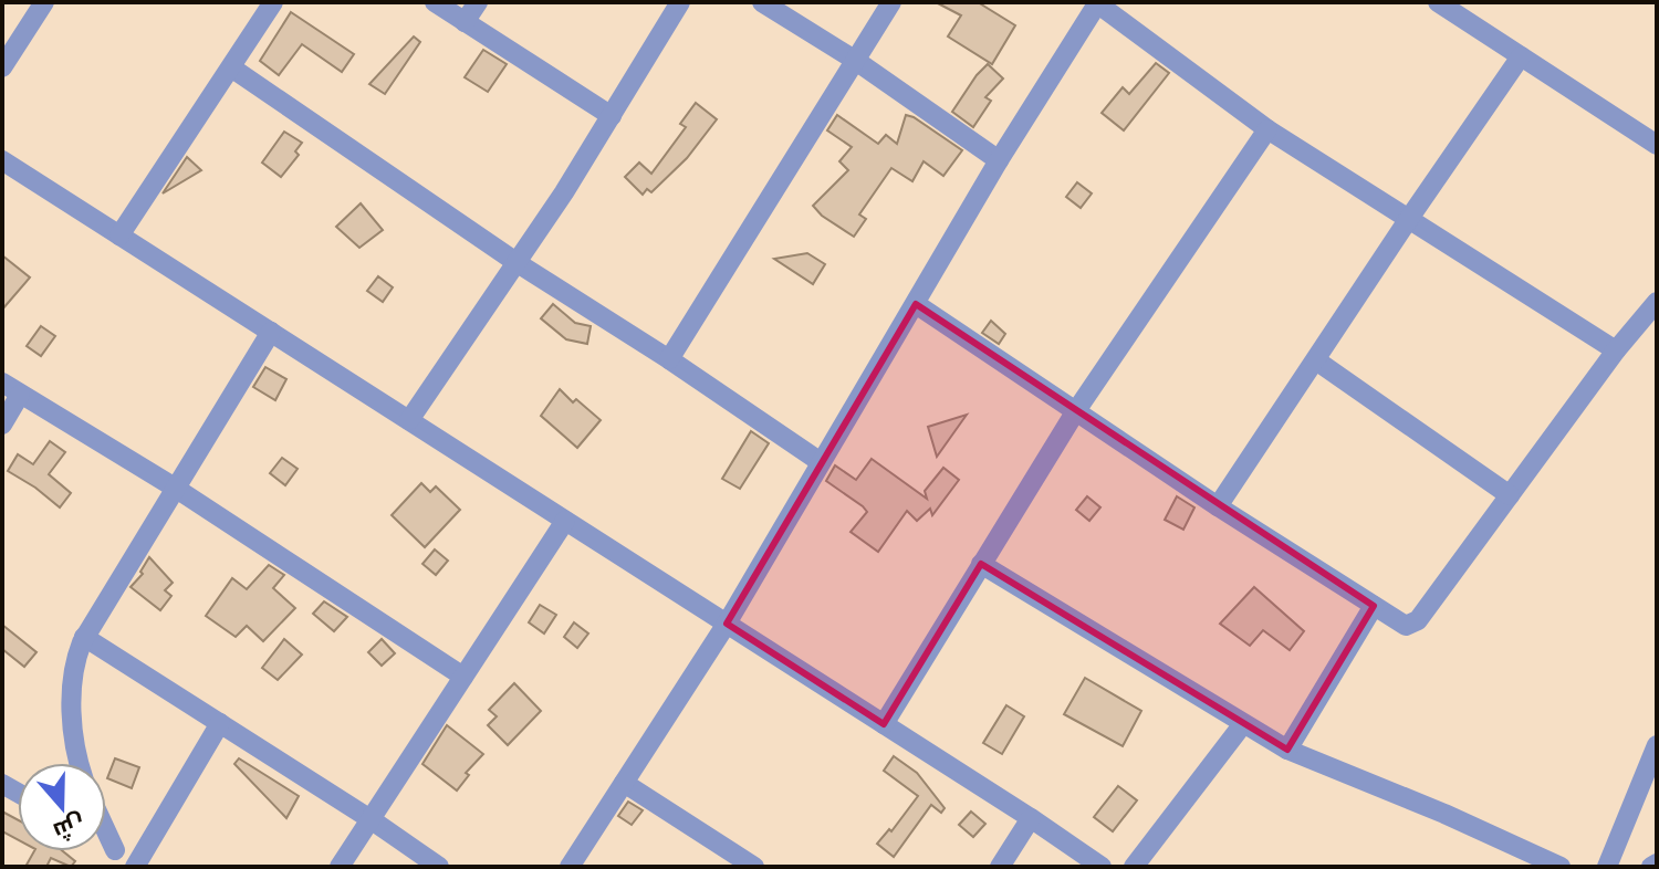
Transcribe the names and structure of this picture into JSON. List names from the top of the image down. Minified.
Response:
{"north":"bottom"}
